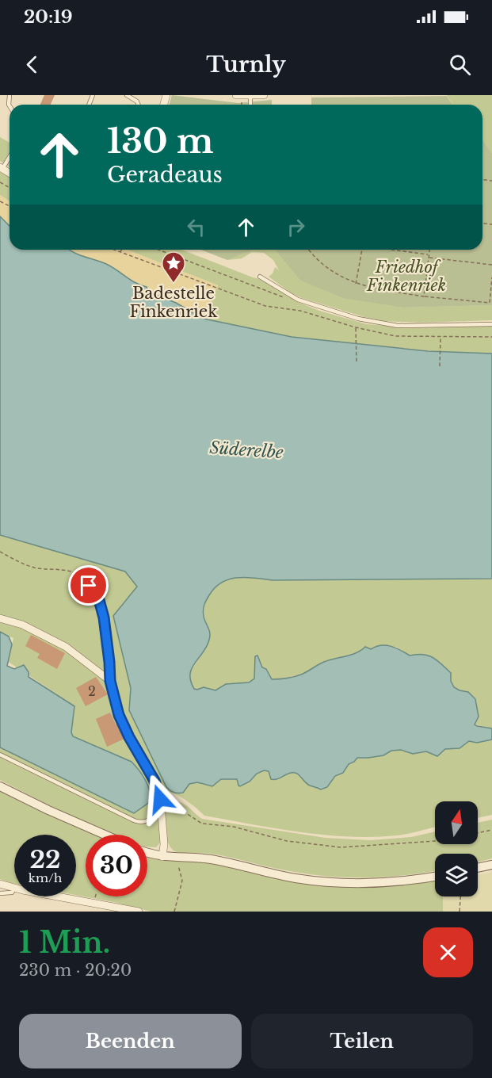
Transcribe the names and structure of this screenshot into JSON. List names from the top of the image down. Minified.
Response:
{"water":["Süderelbe"],"parks":["Friedhof Finkenriek"],"places":{"place":["Badestelle Finkenriek"]},"house_numbers":["2"],"north":"top","page":{"status":"20:19","header":"Turnly","turn":["130 m","Geradeaus"],"speed":"22 km/h","limit":"30","heading":["1 Min.","230 m · 20:20"],"buttons":["Beenden","Teilen"]}}
